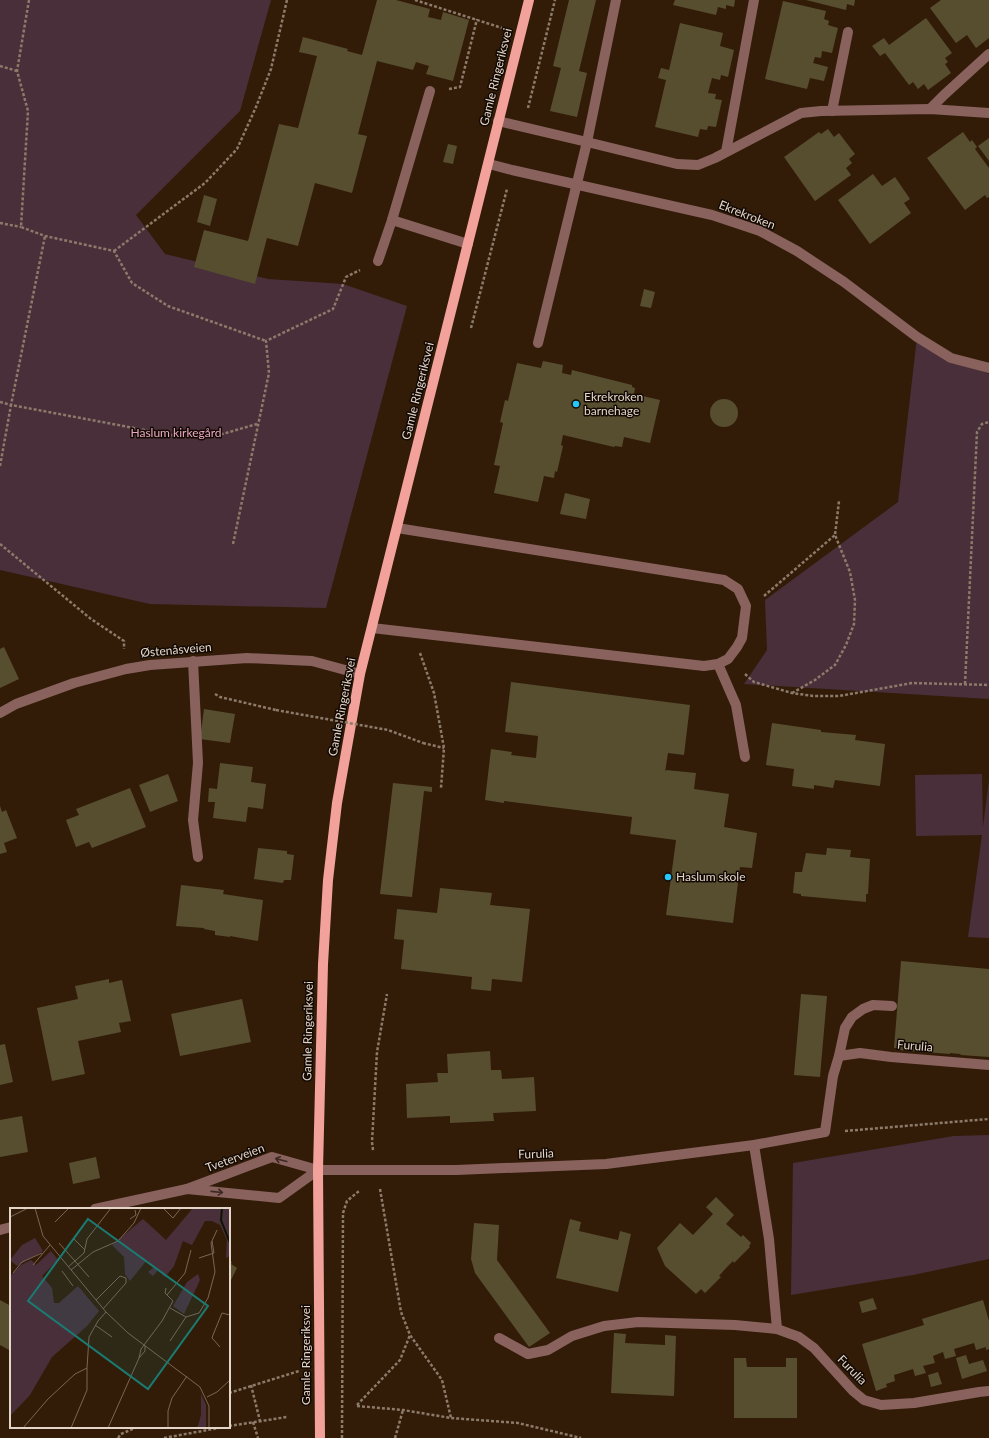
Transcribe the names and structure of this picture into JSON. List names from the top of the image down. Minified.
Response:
{"streets":{"main road":["Gamle Ringeriksvei"],"street":["Ekrekroken","Østenåsveien","Furulia","Tveterveien"]},"crossings":[["Gamle Ringeriksvei","Ekrekroken"],["Gamle Ringeriksvei","Østenåsveien"],["Gamle Ringeriksvei","Furulia"],["Gamle Ringeriksvei","Tveterveien"],["Furulia","Tveterveien"]],"parks":["Haslum kirkegård"],"places":["Ekrekroken barnehage","Haslum skole"]}
